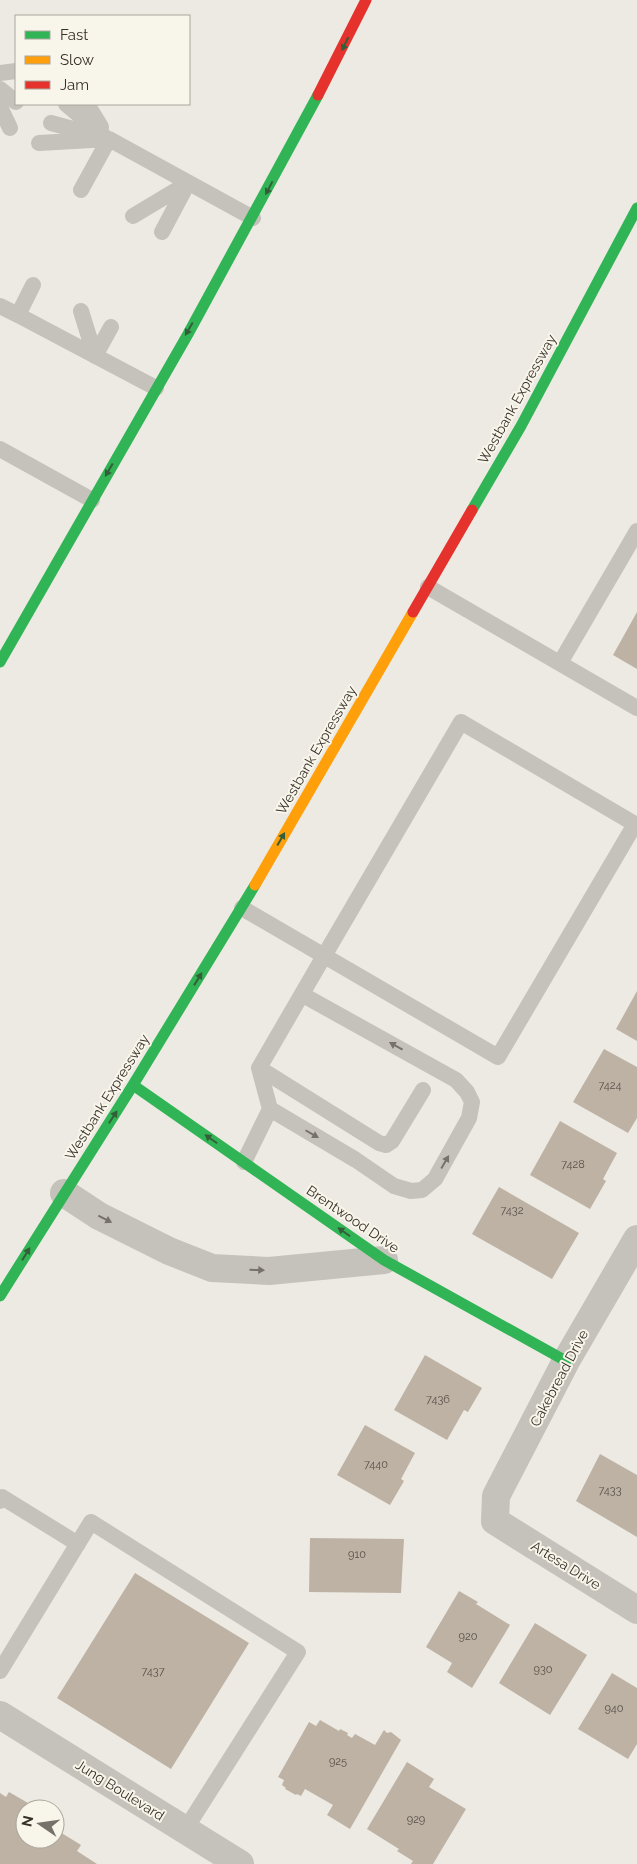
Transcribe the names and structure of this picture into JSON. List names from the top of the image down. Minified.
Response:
{"streets":{"main road":["Westbank Expressway","Brentwood Drive"],"street":["Cakebread Drive","Artesa Drive","Jung Boulevard"]},"crossings":[["Westbank Expressway","Brentwood Drive"],["Brentwood Drive","Cakebread Drive"],["Cakebread Drive","Artesa Drive"]],"one_way":["Westbank Expressway","Brentwood Drive"],"house_numbers":["7424","7428","7432","7436","7440","7433","910","920","930","7437","940","925","929"],"legend":["Fast","Slow","Jam"],"north":"left"}
